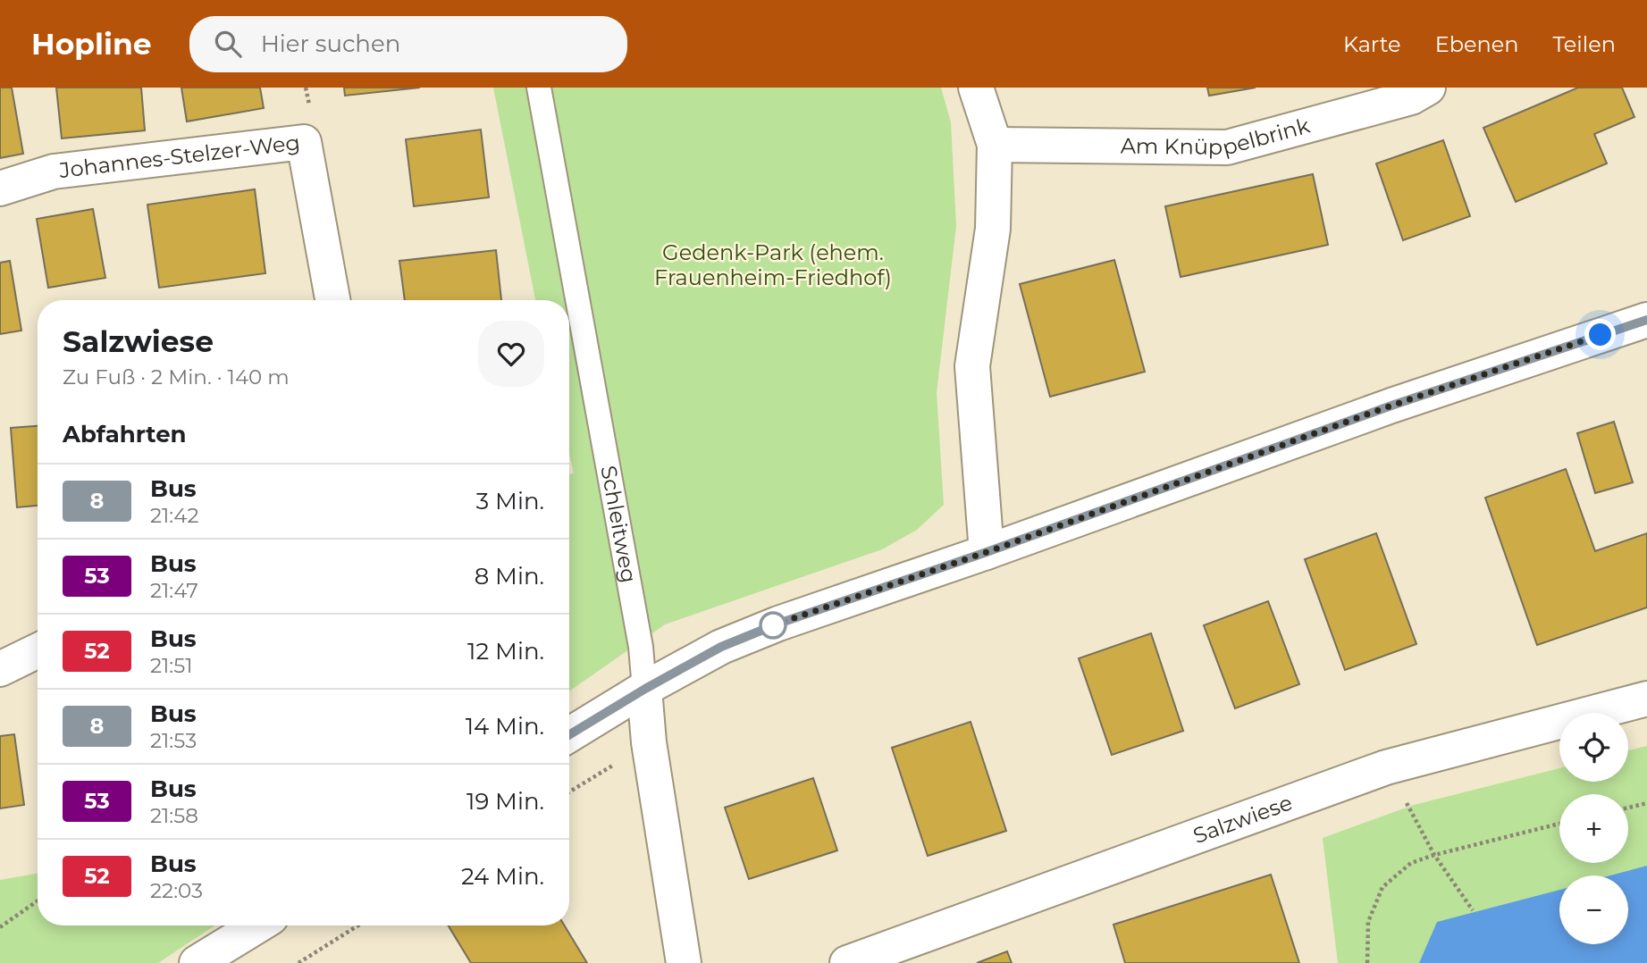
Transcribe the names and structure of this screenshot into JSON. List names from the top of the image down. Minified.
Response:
{"streets":{"street":["Am Knüppelbrink","Johannes-Stelzer-Weg","Schleitweg","Salzwiese"]},"parks":["Gedenk-Park (ehem. Frauenheim-Friedhof)"],"lines":["bus line 8"],"page":{"header":"Hopline","search":"Hier suchen","nav":["Karte","Ebenen","Teilen"],"heading":[["Salzwiese","Zu Fuß · 2 Min. · 140 m"],"Abfahrten"],"list":[{"mark":"8","name":"Bus","note":"21:42","value":"3 Min."},{"mark":"53","name":"Bus","note":"21:47","value":"8 Min."},{"mark":"52","name":"Bus","note":"21:51","value":"12 Min."},{"mark":"8","name":"Bus","note":"21:53","value":"14 Min."},{"mark":"53","name":"Bus","note":"21:58","value":"19 Min."},{"mark":"52","name":"Bus","note":"22:03","value":"24 Min."}],"map_buttons":["+","−"]}}
